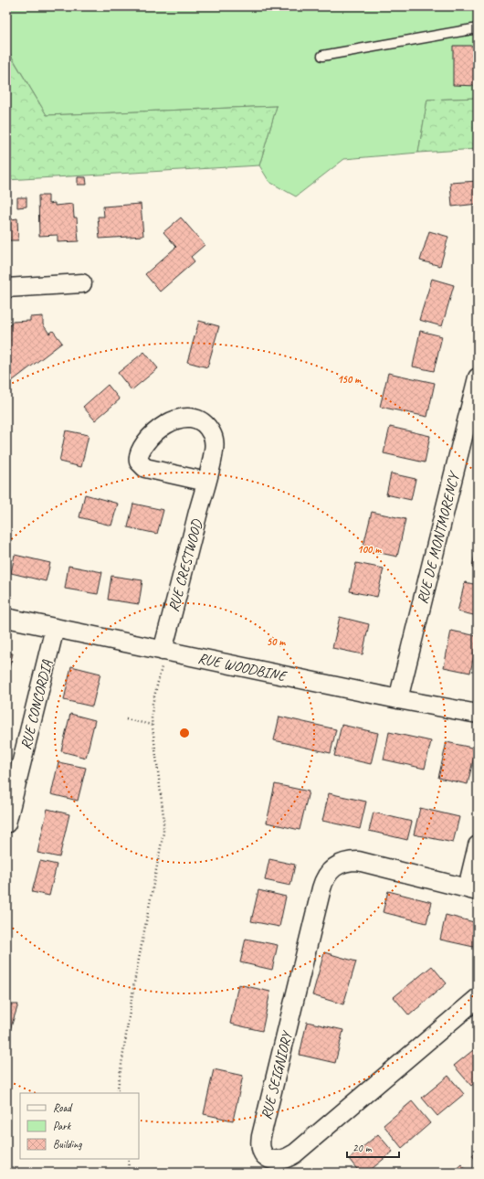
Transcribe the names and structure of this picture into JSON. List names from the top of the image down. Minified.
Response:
{"streets":{"street":["RUE DE MONTMORENCY","RUE CRESTWOOD","RUE WOODBINE","RUE CONCORDIA","RUE SEIGNIORY"]},"crossings":[["RUE DE MONTMORENCY","RUE WOODBINE"],["RUE CRESTWOOD","RUE WOODBINE"],["RUE WOODBINE","RUE CONCORDIA"]],"legend":["Road","Park","Building"],"scale_bar":"20 m","rings":["150 m","100 m","50 m"]}
